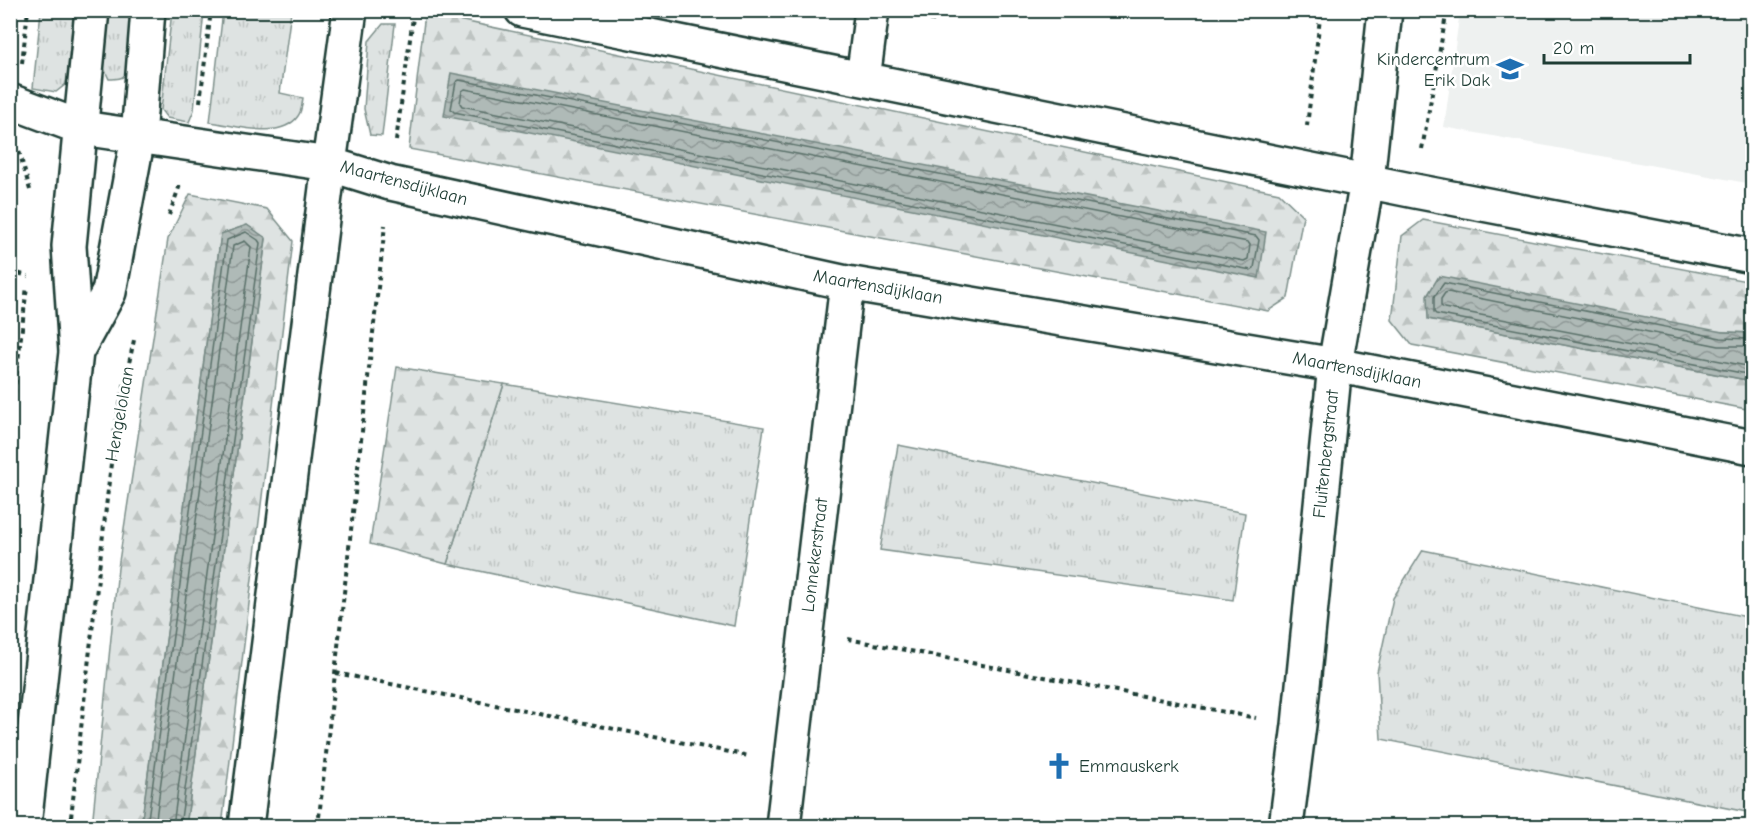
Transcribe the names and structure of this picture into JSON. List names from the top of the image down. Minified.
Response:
{"streets":{"street":["Maartensdijklaan","Fluitenbergstraat","Lonnekerstraat"],"path":["Hengelolaan"]},"crossings":[["Maartensdijklaan","Fluitenbergstraat"],["Maartensdijklaan","Lonnekerstraat"]],"places":{"school or university":["Kindercentrum Erik Dak"],"church":["Emmauskerk"]},"scale_bar":"20 m"}
